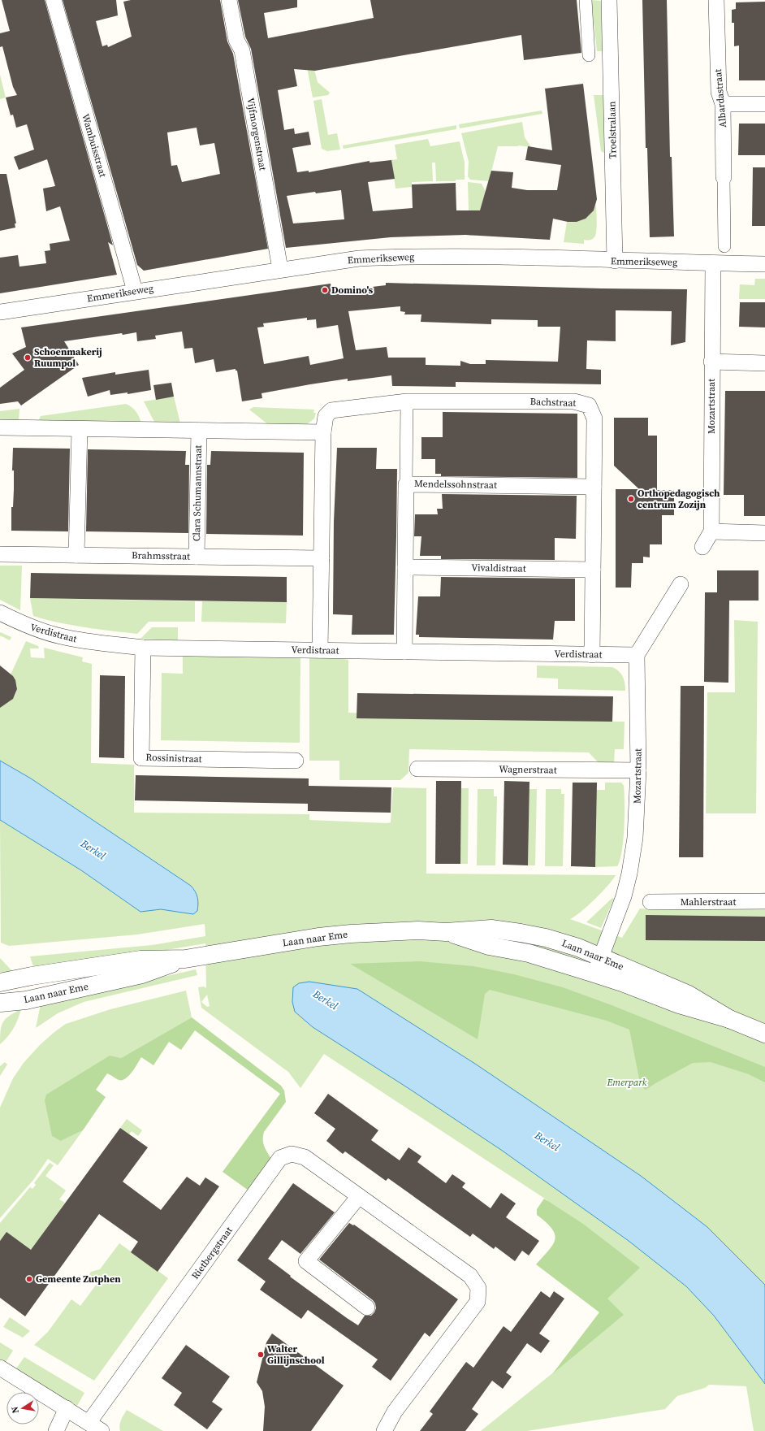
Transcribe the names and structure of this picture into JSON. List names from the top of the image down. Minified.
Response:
{"streets":{"street":["Albardastraat","Troelstralaan","Vijfmorgenstraat","Wambuisstraat","Emmerikseweg","Bachstraat","Mozartstraat","Mendelssohnstraat","Clara Schumannstraat","Brahmsstraat","Vivaldistraat","Verdistraat","Rossinistraat","Wagnerstraat","Mahlerstraat","Laan naar Eme","Rietbergstraat"]},"crossings":[["Troelstralaan","Emmerikseweg"],["Vijfmorgenstraat","Emmerikseweg"],["Wambuisstraat","Emmerikseweg"],["Emmerikseweg","Mozartstraat"],["Bachstraat","Mendelssohnstraat"],["Bachstraat","Vivaldistraat"],["Bachstraat","Verdistraat"],["Mozartstraat","Verdistraat"],["Mozartstraat","Wagnerstraat"],["Mozartstraat","Laan naar Eme"],["Mendelssohnstraat","Vivaldistraat"],["Mendelssohnstraat","Verdistraat"],["Clara Schumannstraat","Brahmsstraat"],["Verdistraat","Rossinistraat"]],"water":["Berkel"],"parks":["Emerpark"],"places":["Domino's","Schoenmakerij Ruumpol","Orthopedagogisch centrum Zozijn","Gemeente Zutphen","Walter Gillijnschool"],"north":"left"}
